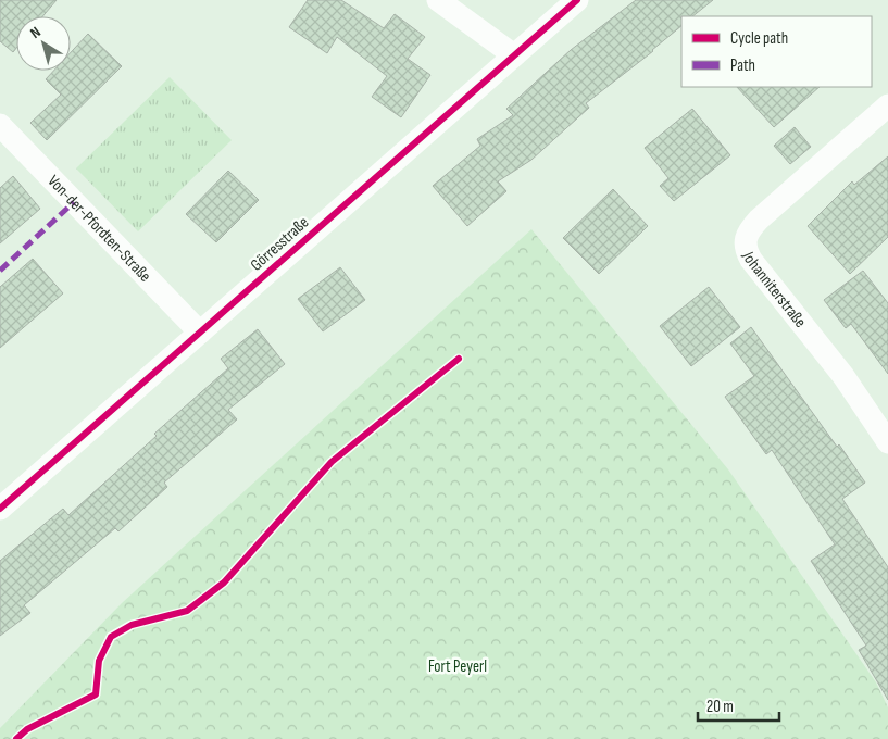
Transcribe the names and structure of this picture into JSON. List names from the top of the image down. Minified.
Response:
{"streets":{"street":["Von-der-Pfordten-Straße","Görresstraße","Johanniterstraße"]},"crossings":[["Von-der-Pfordten-Straße","Görresstraße"]],"parks":["Fort Peyerl"],"legend":["Cycle path","Path"],"scale_bar":"20 m","north":"top left"}
